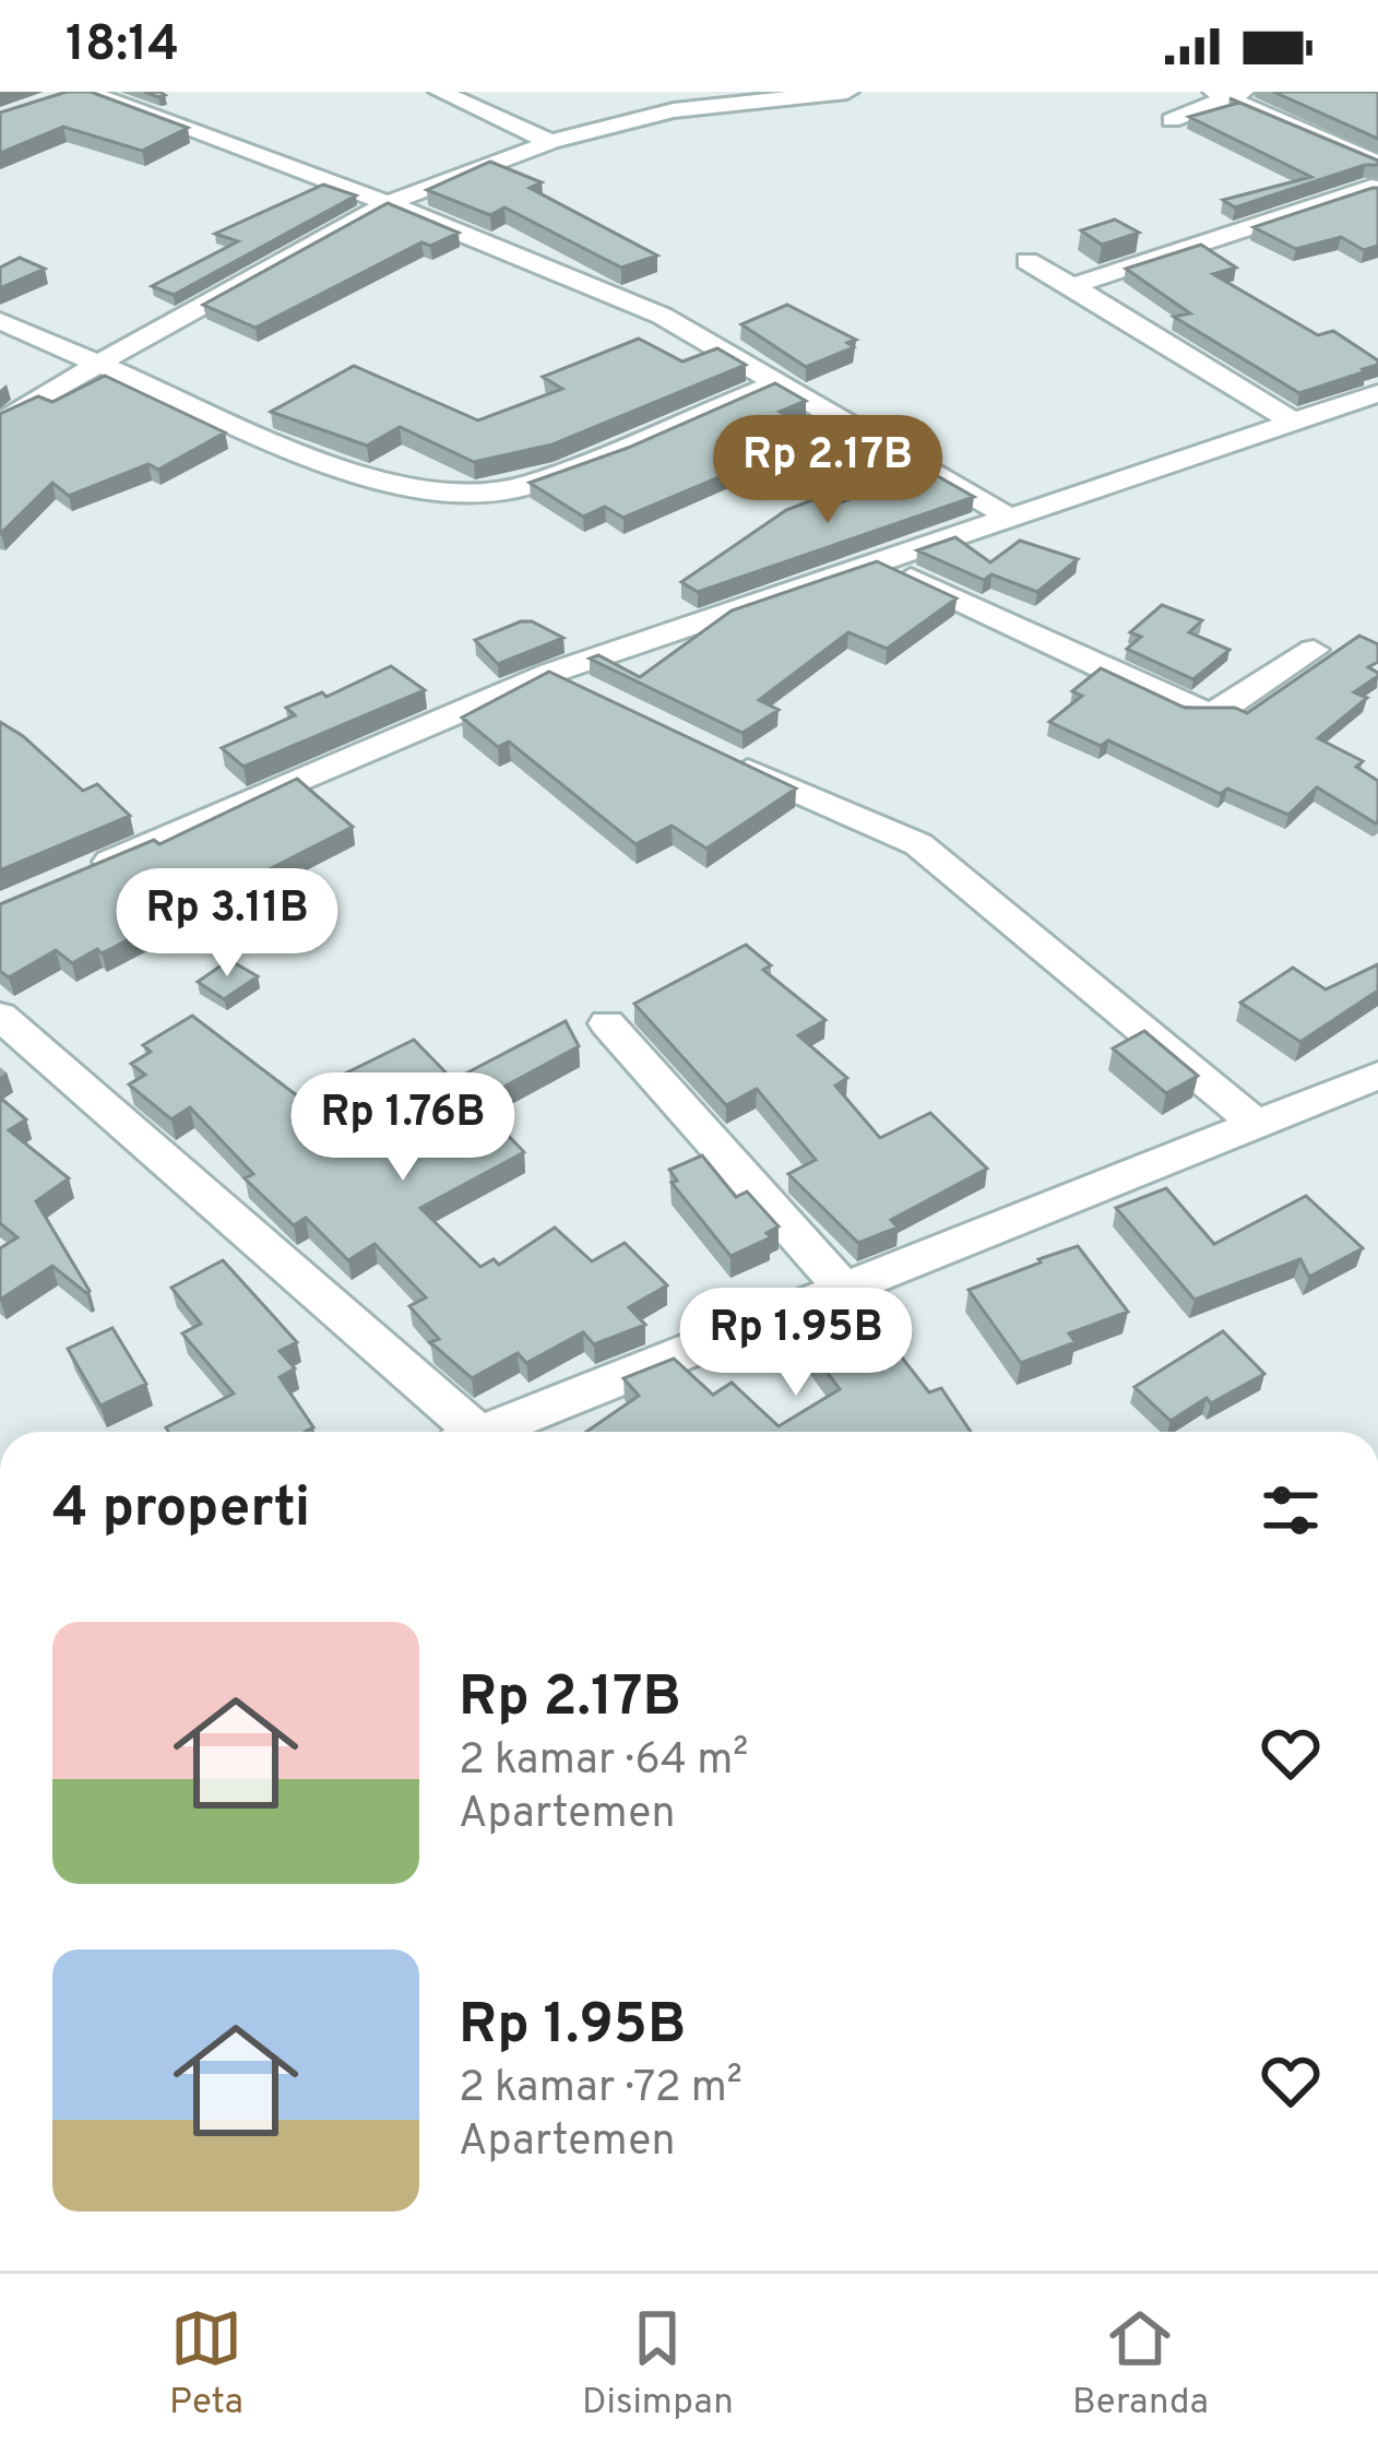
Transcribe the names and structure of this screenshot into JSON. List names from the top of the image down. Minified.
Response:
{"page":{"status":"18:14","price":["Rp 2.17B","Rp 3.11B","Rp 1.76B","Rp 1.95B"],"heading":"4 properti","list":[{"name":"Rp 2.17B","note":"2 kamar · 64 m² · Apartemen"},{"name":"Rp 1.95B","note":"2 kamar · 72 m² · Apartemen"}],"tabs":["Peta","Disimpan","Beranda"]}}
